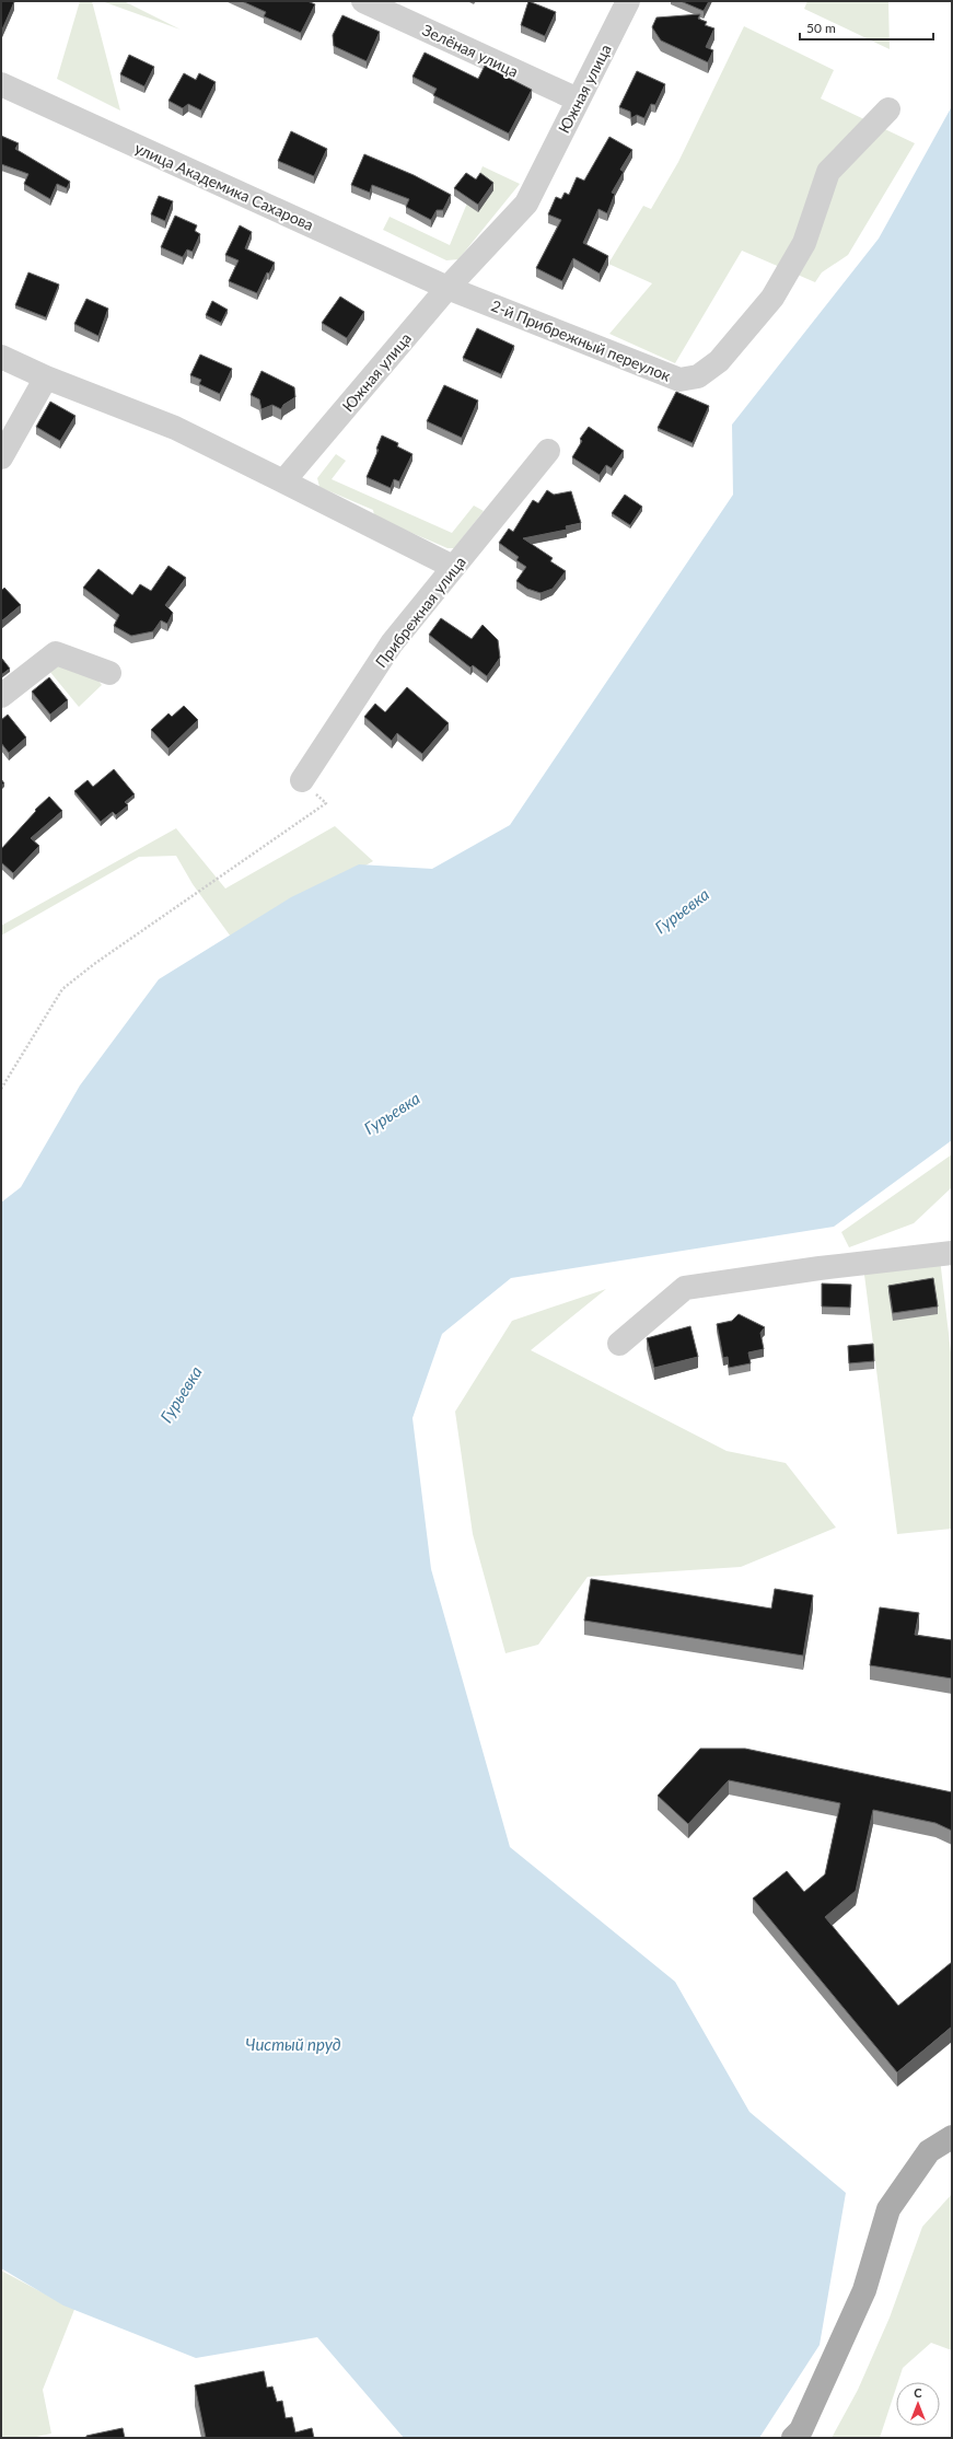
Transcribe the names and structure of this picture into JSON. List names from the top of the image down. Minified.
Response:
{"streets":{"street":["Зелёная улица","Южная улица","улица Академика Сахарова","2-й Прибрежный переулок","Прибрежная улица"]},"crossings":[["Зелёная улица","Южная улица"],["Южная улица","улица Академика Сахарова"],["Южная улица","2-й Прибрежный переулок"],["улица Академика Сахарова","2-й Прибрежный переулок"]],"water":["Гурьевка","Чистый пруд"],"scale_bar":"50 m","north":"top"}
